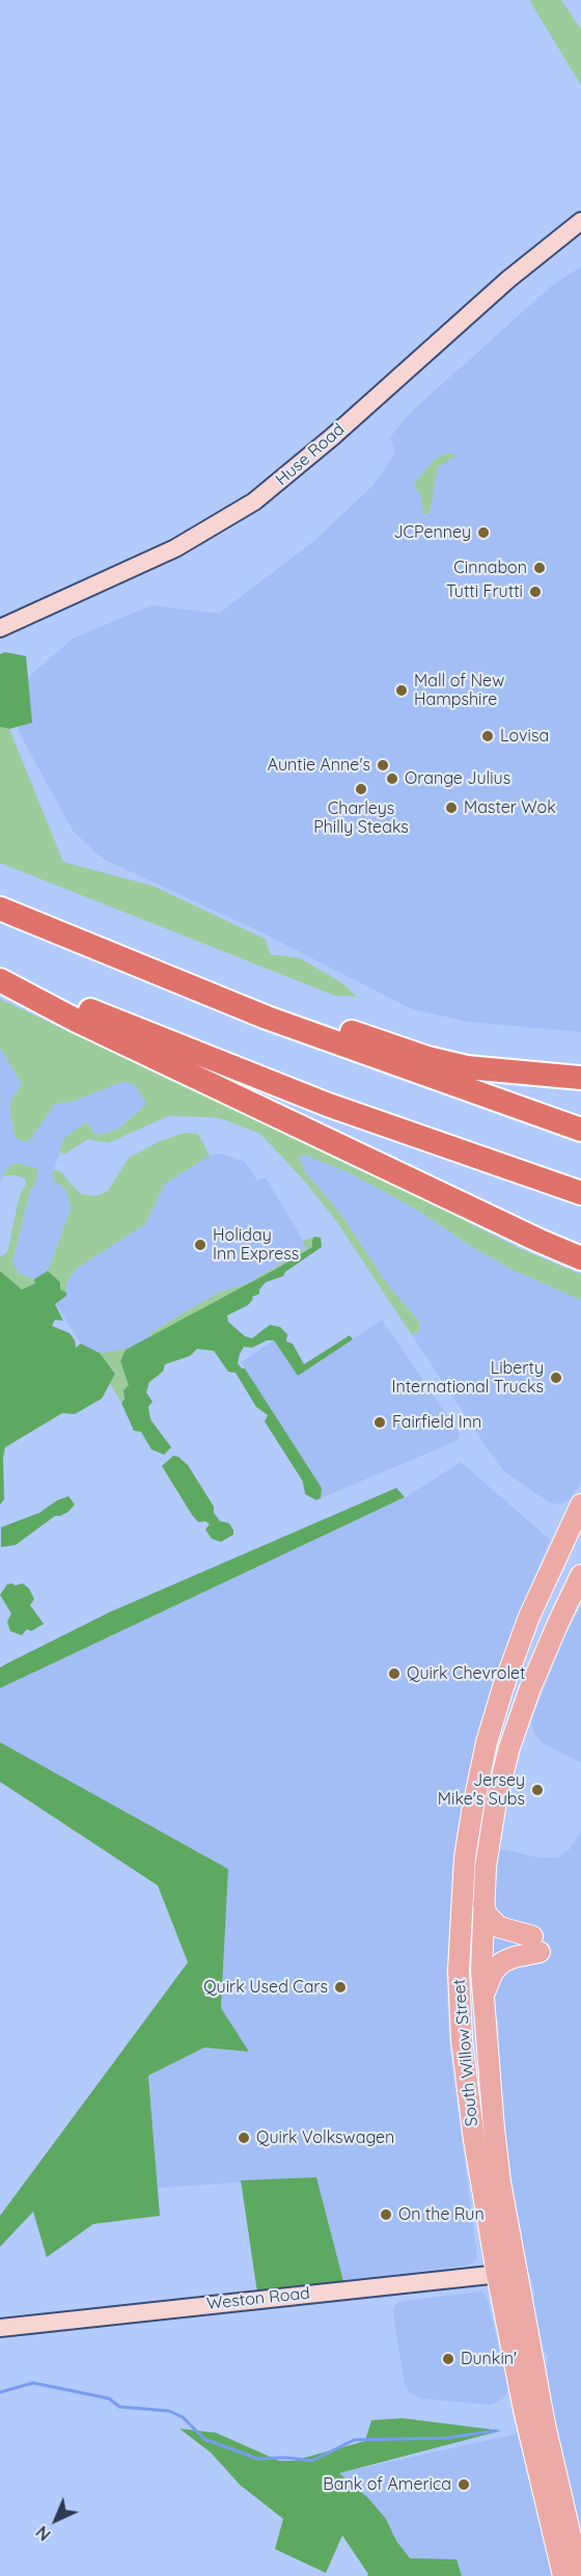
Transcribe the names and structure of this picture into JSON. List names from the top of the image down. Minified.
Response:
{"streets":{"main road":["South Willow Street"],"street":["Huse Road","Weston Road"]},"crossings":[["South Willow Street","Weston Road"]],"places":["JCPenney","Cinnabon","Tutti Frutti","Mall of New Hampshire","Lovisa","Auntie Anne's","Orange Julius","Charleys Philly Steaks","Master Wok","Holiday Inn Express","Liberty International Trucks","Fairfield Inn","Quirk Chevrolet","Jersey Mike's Subs","Quirk Used Cars","Quirk Volkswagen","On the Run","Dunkin'","Bank of America"],"north":"bottom left"}
